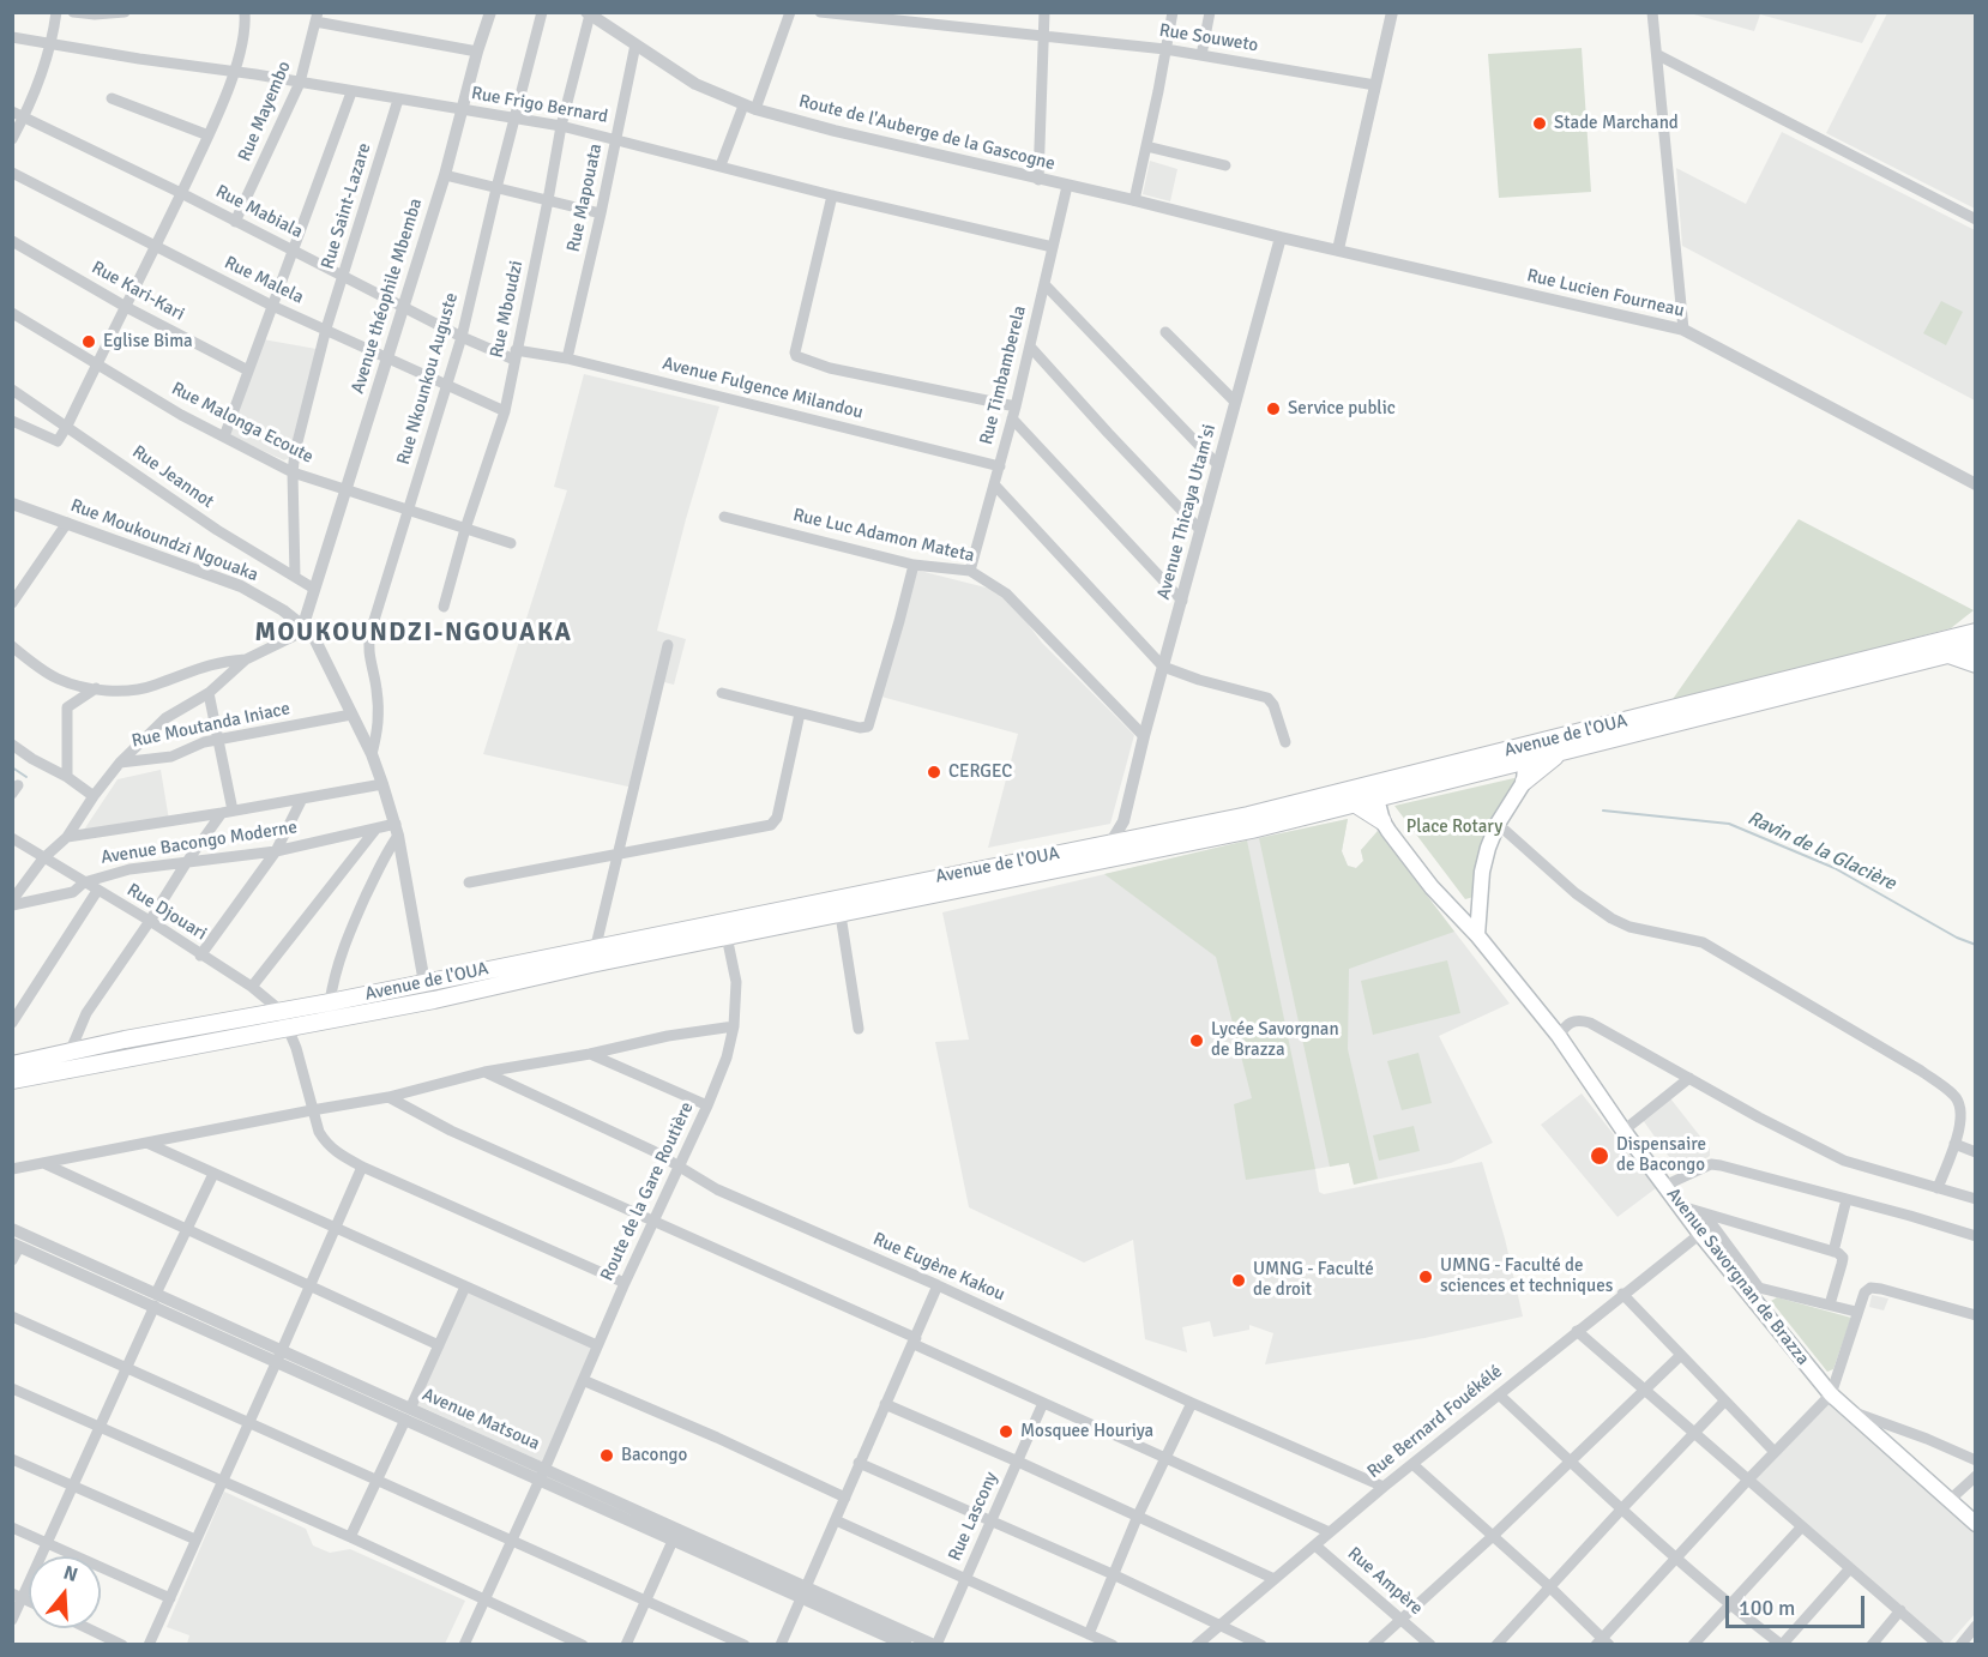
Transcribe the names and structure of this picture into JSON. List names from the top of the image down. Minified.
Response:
{"streets":{"main road":["Avenue de l'OUA","Avenue Savorgnan de Brazza"],"street":["Rue Souweto","Rue Frigo Bernard","Rue Mayembo","Route de l'Auberge de la Gascogne","Rue Mapouata","Rue Saint-Lazare","Rue Mabiala","Rue Malela","Rue Kari-Kari","Rue Lucien Fourneau","Avenue théophile Mbemba","Rue Mboudzi","Rue Timbamberela","Rue Nkounkou Auguste","Avenue Fulgence Milandou","Rue Malonga Ecoute","Rue Jeannot","Avenue Thicaya Utam'si","Rue Luc Adamon Mateta","Rue Moukoundzi Ngouaka","Rue Moutanda Iniace","Avenue Bacongo Moderne","Rue Djouari","Route de la Gare Routière","Rue Eugène Kakou","Avenue Matsoua","Rue Bernard Fouékélé","Rue Lascony","Rue Ampère"]},"crossings":[["Rue Frigo Bernard","Rue Mayembo"],["Rue Frigo Bernard","Rue Mapouata"],["Rue Frigo Bernard","Rue Saint-Lazare"],["Rue Frigo Bernard","Avenue théophile Mbemba"],["Rue Frigo Bernard","Rue Mboudzi"],["Rue Frigo Bernard","Rue Timbamberela"],["Rue Frigo Bernard","Rue Nkounkou Auguste"],["Rue Mayembo","Rue Mabiala"],["Route de l'Auberge de la Gascogne","Rue Mapouata"],["Route de l'Auberge de la Gascogne","Rue Lucien Fourneau"],["Route de l'Auberge de la Gascogne","Rue Mboudzi"],["Route de l'Auberge de la Gascogne","Rue Timbamberela"],["Route de l'Auberge de la Gascogne","Avenue Thicaya Utam'si"],["Rue Mapouata","Avenue Fulgence Milandou"],["Rue Saint-Lazare","Rue Mabiala"],["Rue Saint-Lazare","Rue Malela"],["Rue Saint-Lazare","Rue Malonga Ecoute"],["Rue Saint-Lazare","Rue Jeannot"],["Rue Mabiala","Avenue théophile Mbemba"],["Rue Mabiala","Rue Mboudzi"],["Rue Mabiala","Rue Nkounkou Auguste"],["Rue Mabiala","Avenue Fulgence Milandou"],["Rue Malela","Avenue théophile Mbemba"],["Rue Malela","Rue Mboudzi"],["Rue Malela","Rue Nkounkou Auguste"],["Rue Lucien Fourneau","Avenue Thicaya Utam'si"],["Avenue théophile Mbemba","Rue Malonga Ecoute"],["Avenue théophile Mbemba","Rue Jeannot"],["Avenue théophile Mbemba","Rue Moukoundzi Ngouaka"],["Rue Mboudzi","Avenue Fulgence Milandou"],["Rue Mboudzi","Rue Malonga Ecoute"],["Rue Timbamberela","Avenue Fulgence Milandou"],["Rue Timbamberela","Rue Luc Adamon Mateta"],["Rue Nkounkou Auguste","Rue Malonga Ecoute"],["Rue Nkounkou Auguste","Rue Moukoundzi Ngouaka"],["Avenue Thicaya Utam'si","Rue Luc Adamon Mateta"],["Avenue Thicaya Utam'si","Avenue de l'OUA"],["Rue Moukoundzi Ngouaka","Rue Moutanda Iniace"],["Rue Moukoundzi Ngouaka","Avenue de l'OUA"],["Rue Moukoundzi Ngouaka","Avenue Bacongo Moderne"],["Avenue de l'OUA","Rue Djouari"],["Avenue de l'OUA","Route de la Gare Routière"],["Avenue de l'OUA","Avenue Savorgnan de Brazza"],["Avenue Bacongo Moderne","Rue Djouari"],["Rue Djouari","Route de la Gare Routière"],["Route de la Gare Routière","Rue Eugène Kakou"],["Route de la Gare Routière","Avenue Matsoua"],["Rue Eugène Kakou","Rue Bernard Fouékélé"],["Avenue Savorgnan de Brazza","Rue Bernard Fouékélé"],["Avenue Matsoua","Rue Lascony"],["Rue Bernard Fouékélé","Rue Ampère"]],"districts":["MOUKOUNDZI-NGOUAKA"],"water":["Ravin de la Glacière"],"parks":["Place Rotary"],"places":["Stade Marchand","Eglise Bima","Service public","CERGEC","Lycée Savorgnan de Brazza","Dispensaire de Bacongo","UMNG - Faculté de sciences et techniques","UMNG - Faculté de droit","Mosquee Houriya","Bacongo"],"scale_bar":"100 m","north":"top"}
